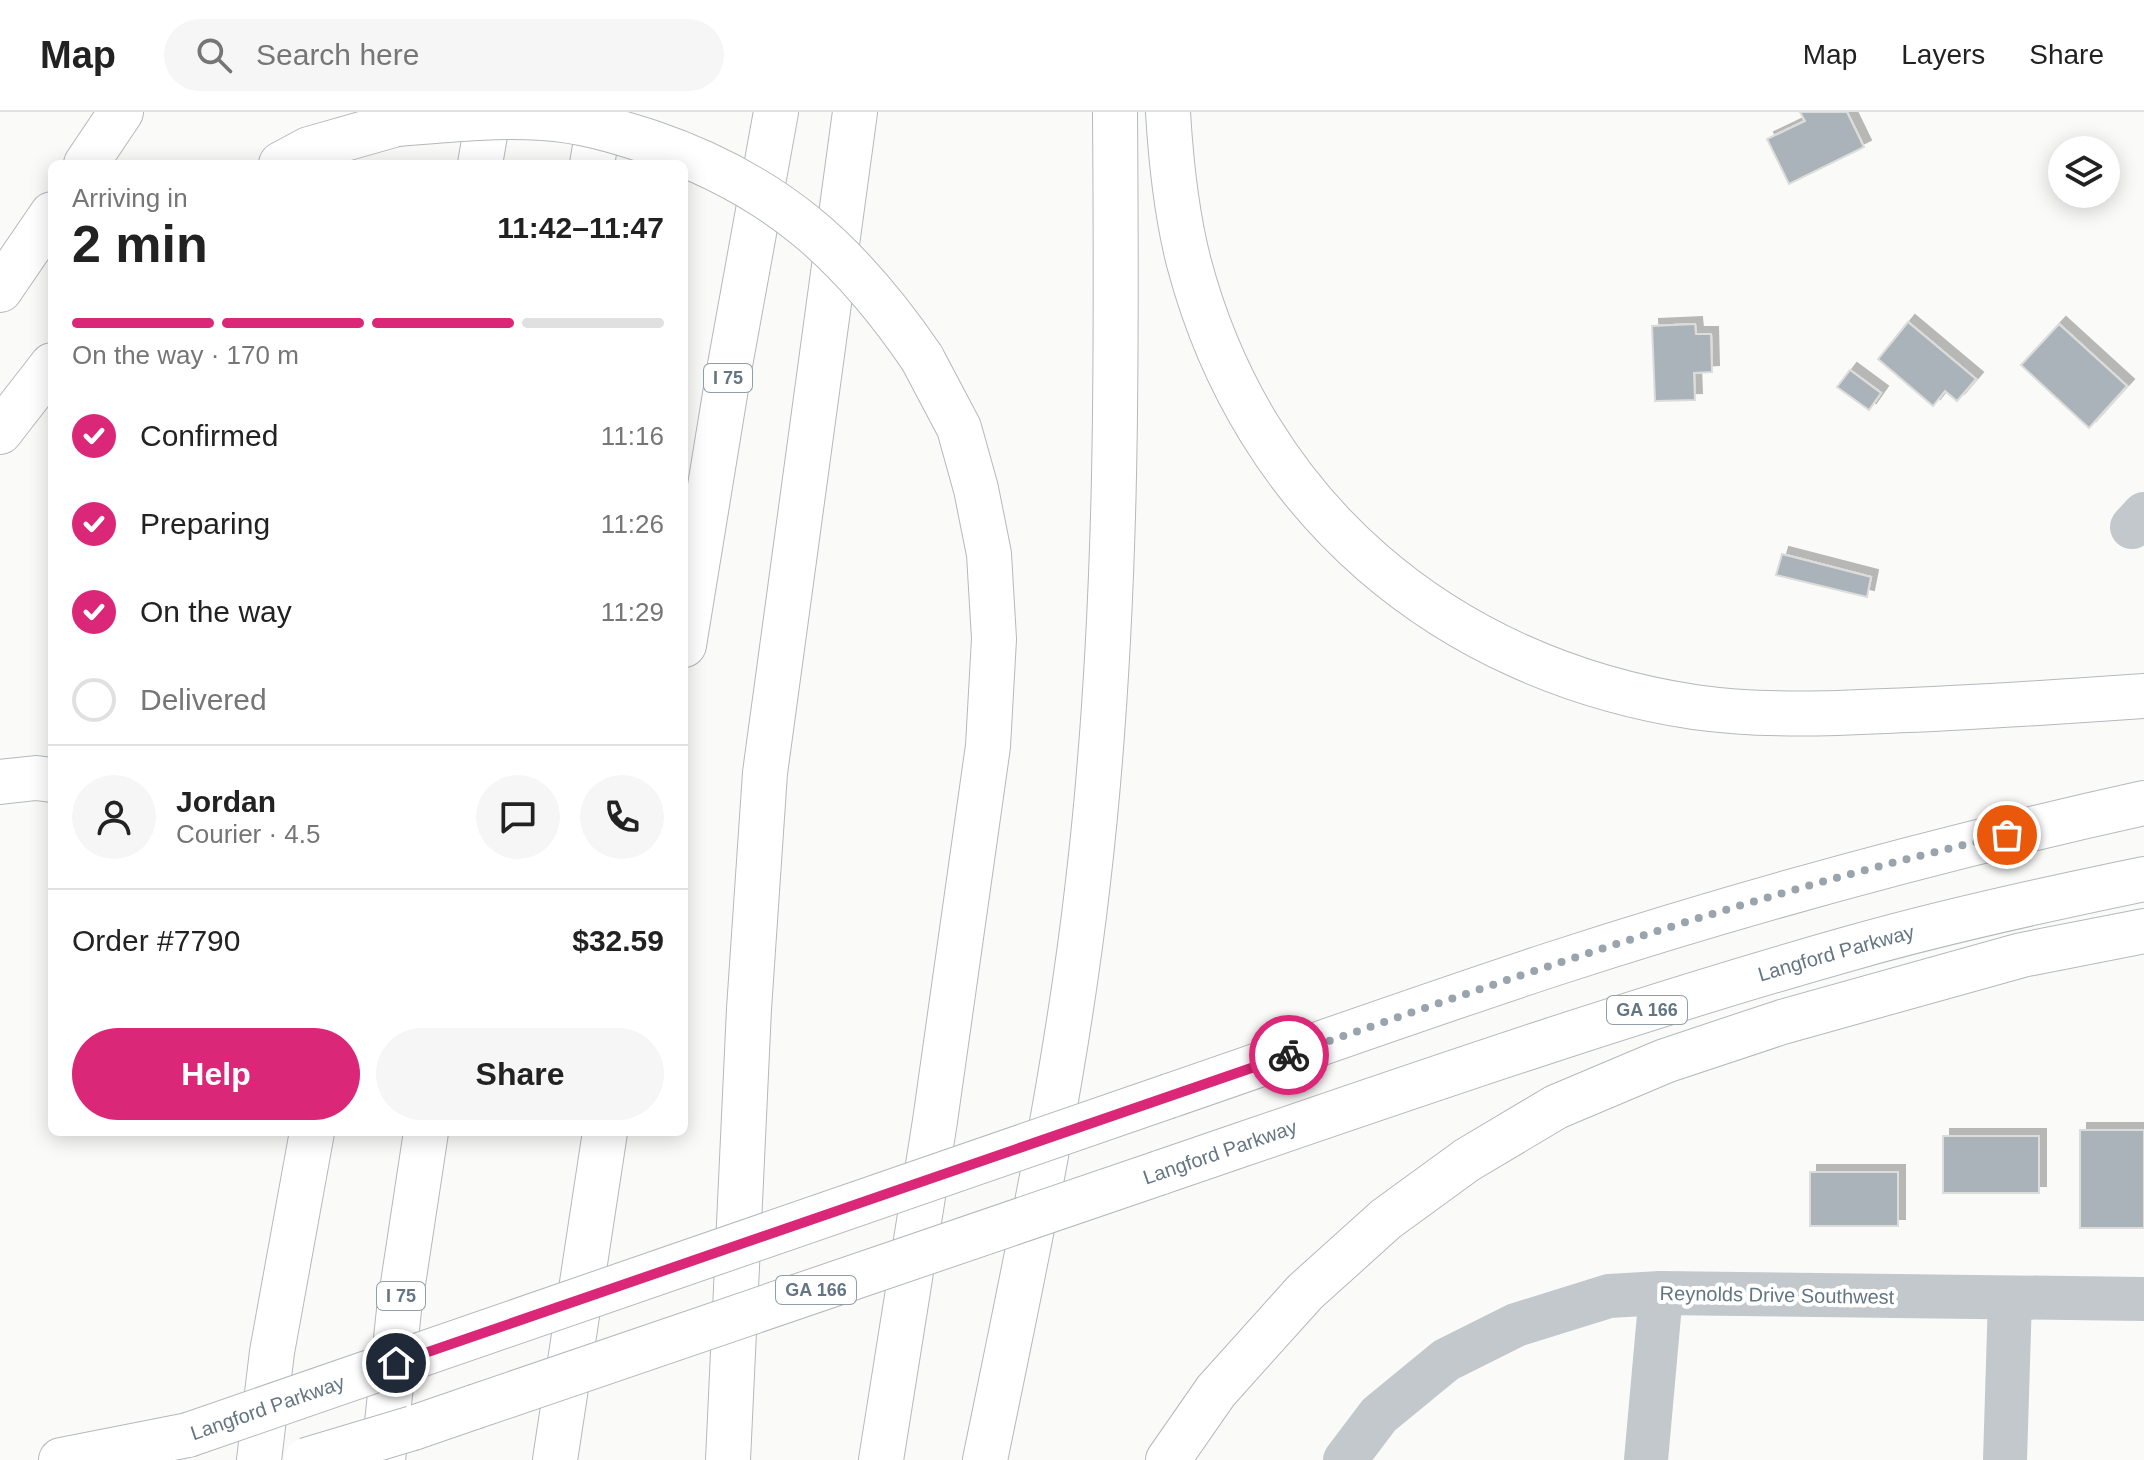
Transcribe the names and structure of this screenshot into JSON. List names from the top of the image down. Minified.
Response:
{"streets":{"highway":["I 75","Langford Parkway","GA 166"],"street":["Reynolds Drive Southwest"]},"page":{"header":"Map","search":"Search here","nav":["Map","Layers","Share"],"heading":["2 min","Arriving in","11:42–11:47"],"panel":["Jordan","Courier · 4.5","Order #7790","$32.59"],"bar":"On the way · 170 m","list":[["Confirmed","11:16"],["Preparing","11:26"],["On the way","11:29"],"Delivered"],"buttons":["Help","Share"]}}
